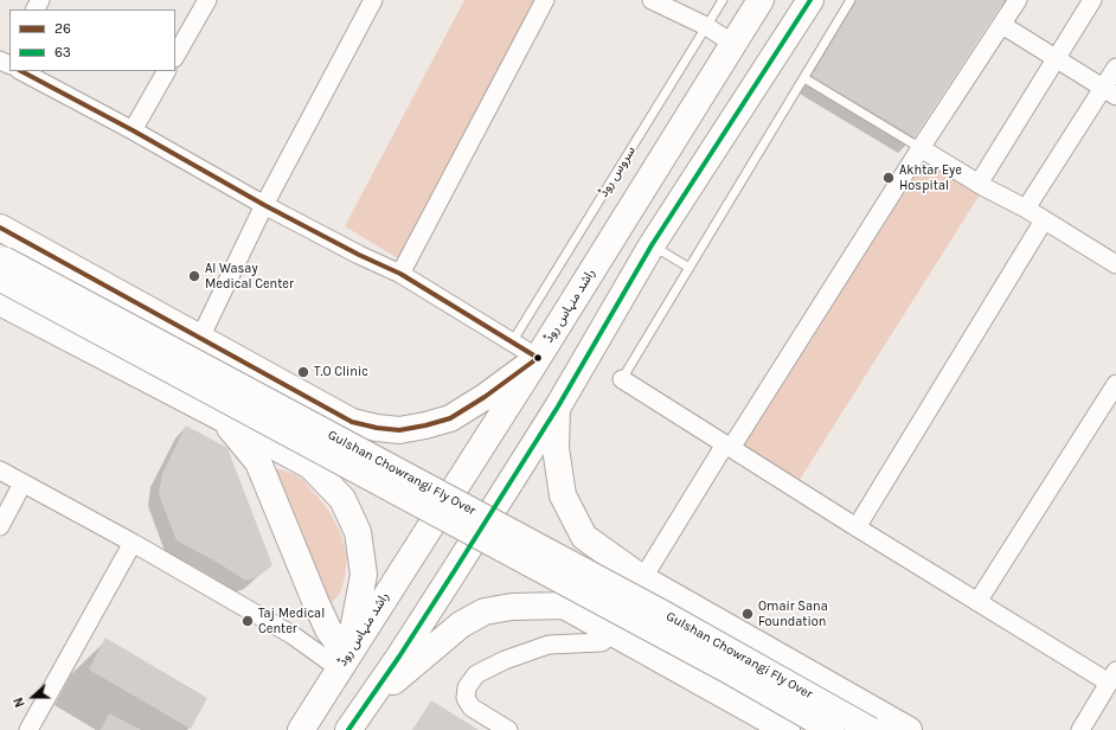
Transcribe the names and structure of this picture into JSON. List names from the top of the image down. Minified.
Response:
{"streets":{"main road":["راشد منہاس روڈ","Gulshan Chowrangi Fly Over"],"lane":["سروس روڈ"]},"places":["Akhtar Eye Hospital","Al Wasay Medical Center","T.O Clinic","Omair Sana Foundation","Taj Medical Center"],"lines":["transit line 63","transit line 26"],"legend":["26","63"],"north":"left"}
